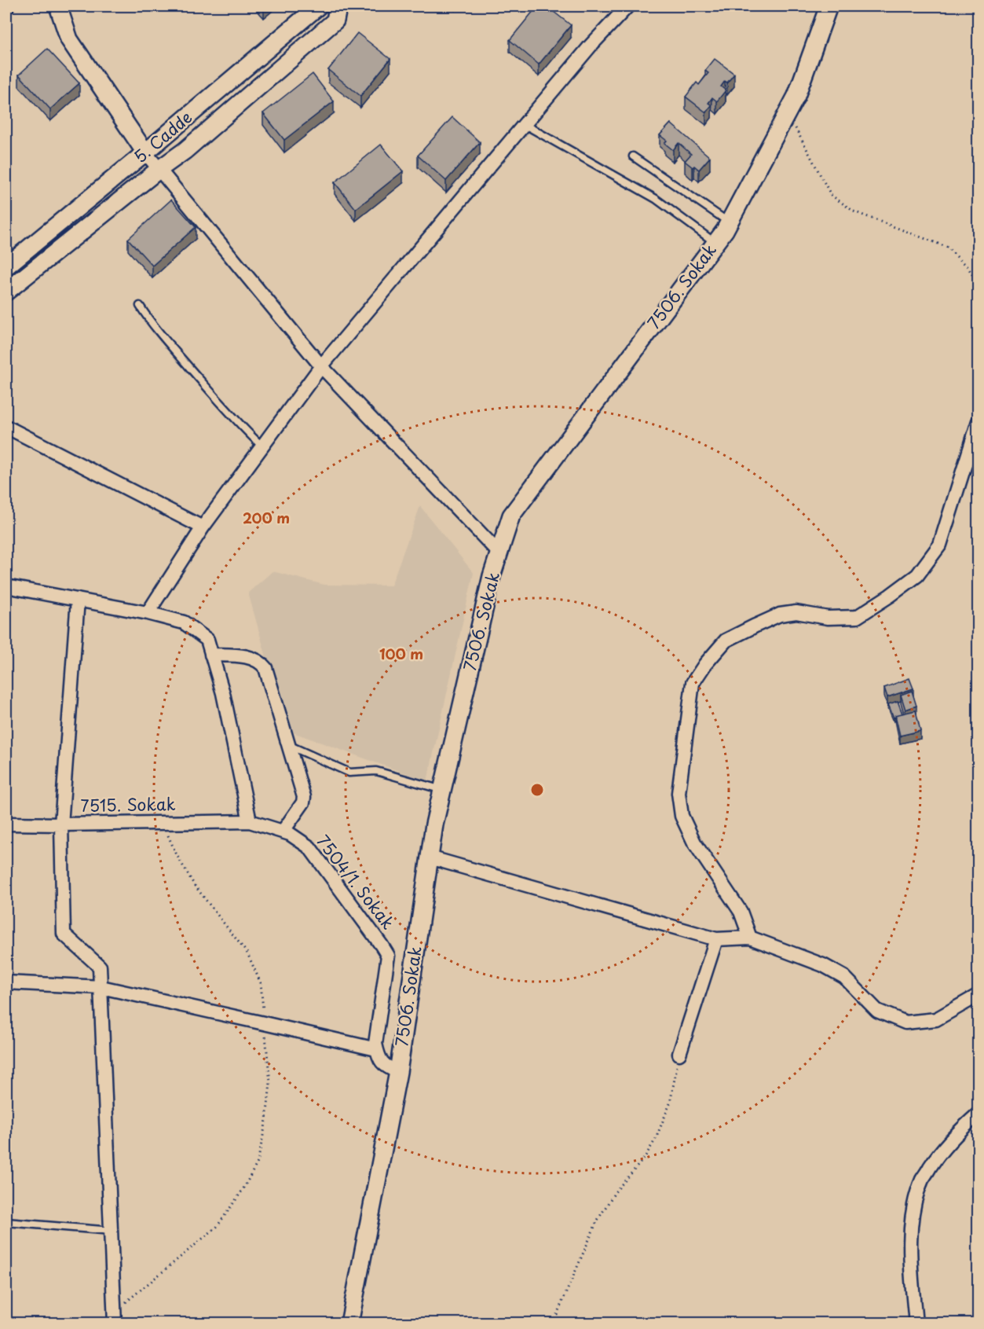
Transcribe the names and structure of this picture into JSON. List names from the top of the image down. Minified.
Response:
{"streets":{"street":["5. Cadde","7506. Sokak","7515. Sokak","7504/1. Sokak"]},"crossings":[["7515. Sokak","7504/1. Sokak"]],"rings":["200 m","100 m"]}
